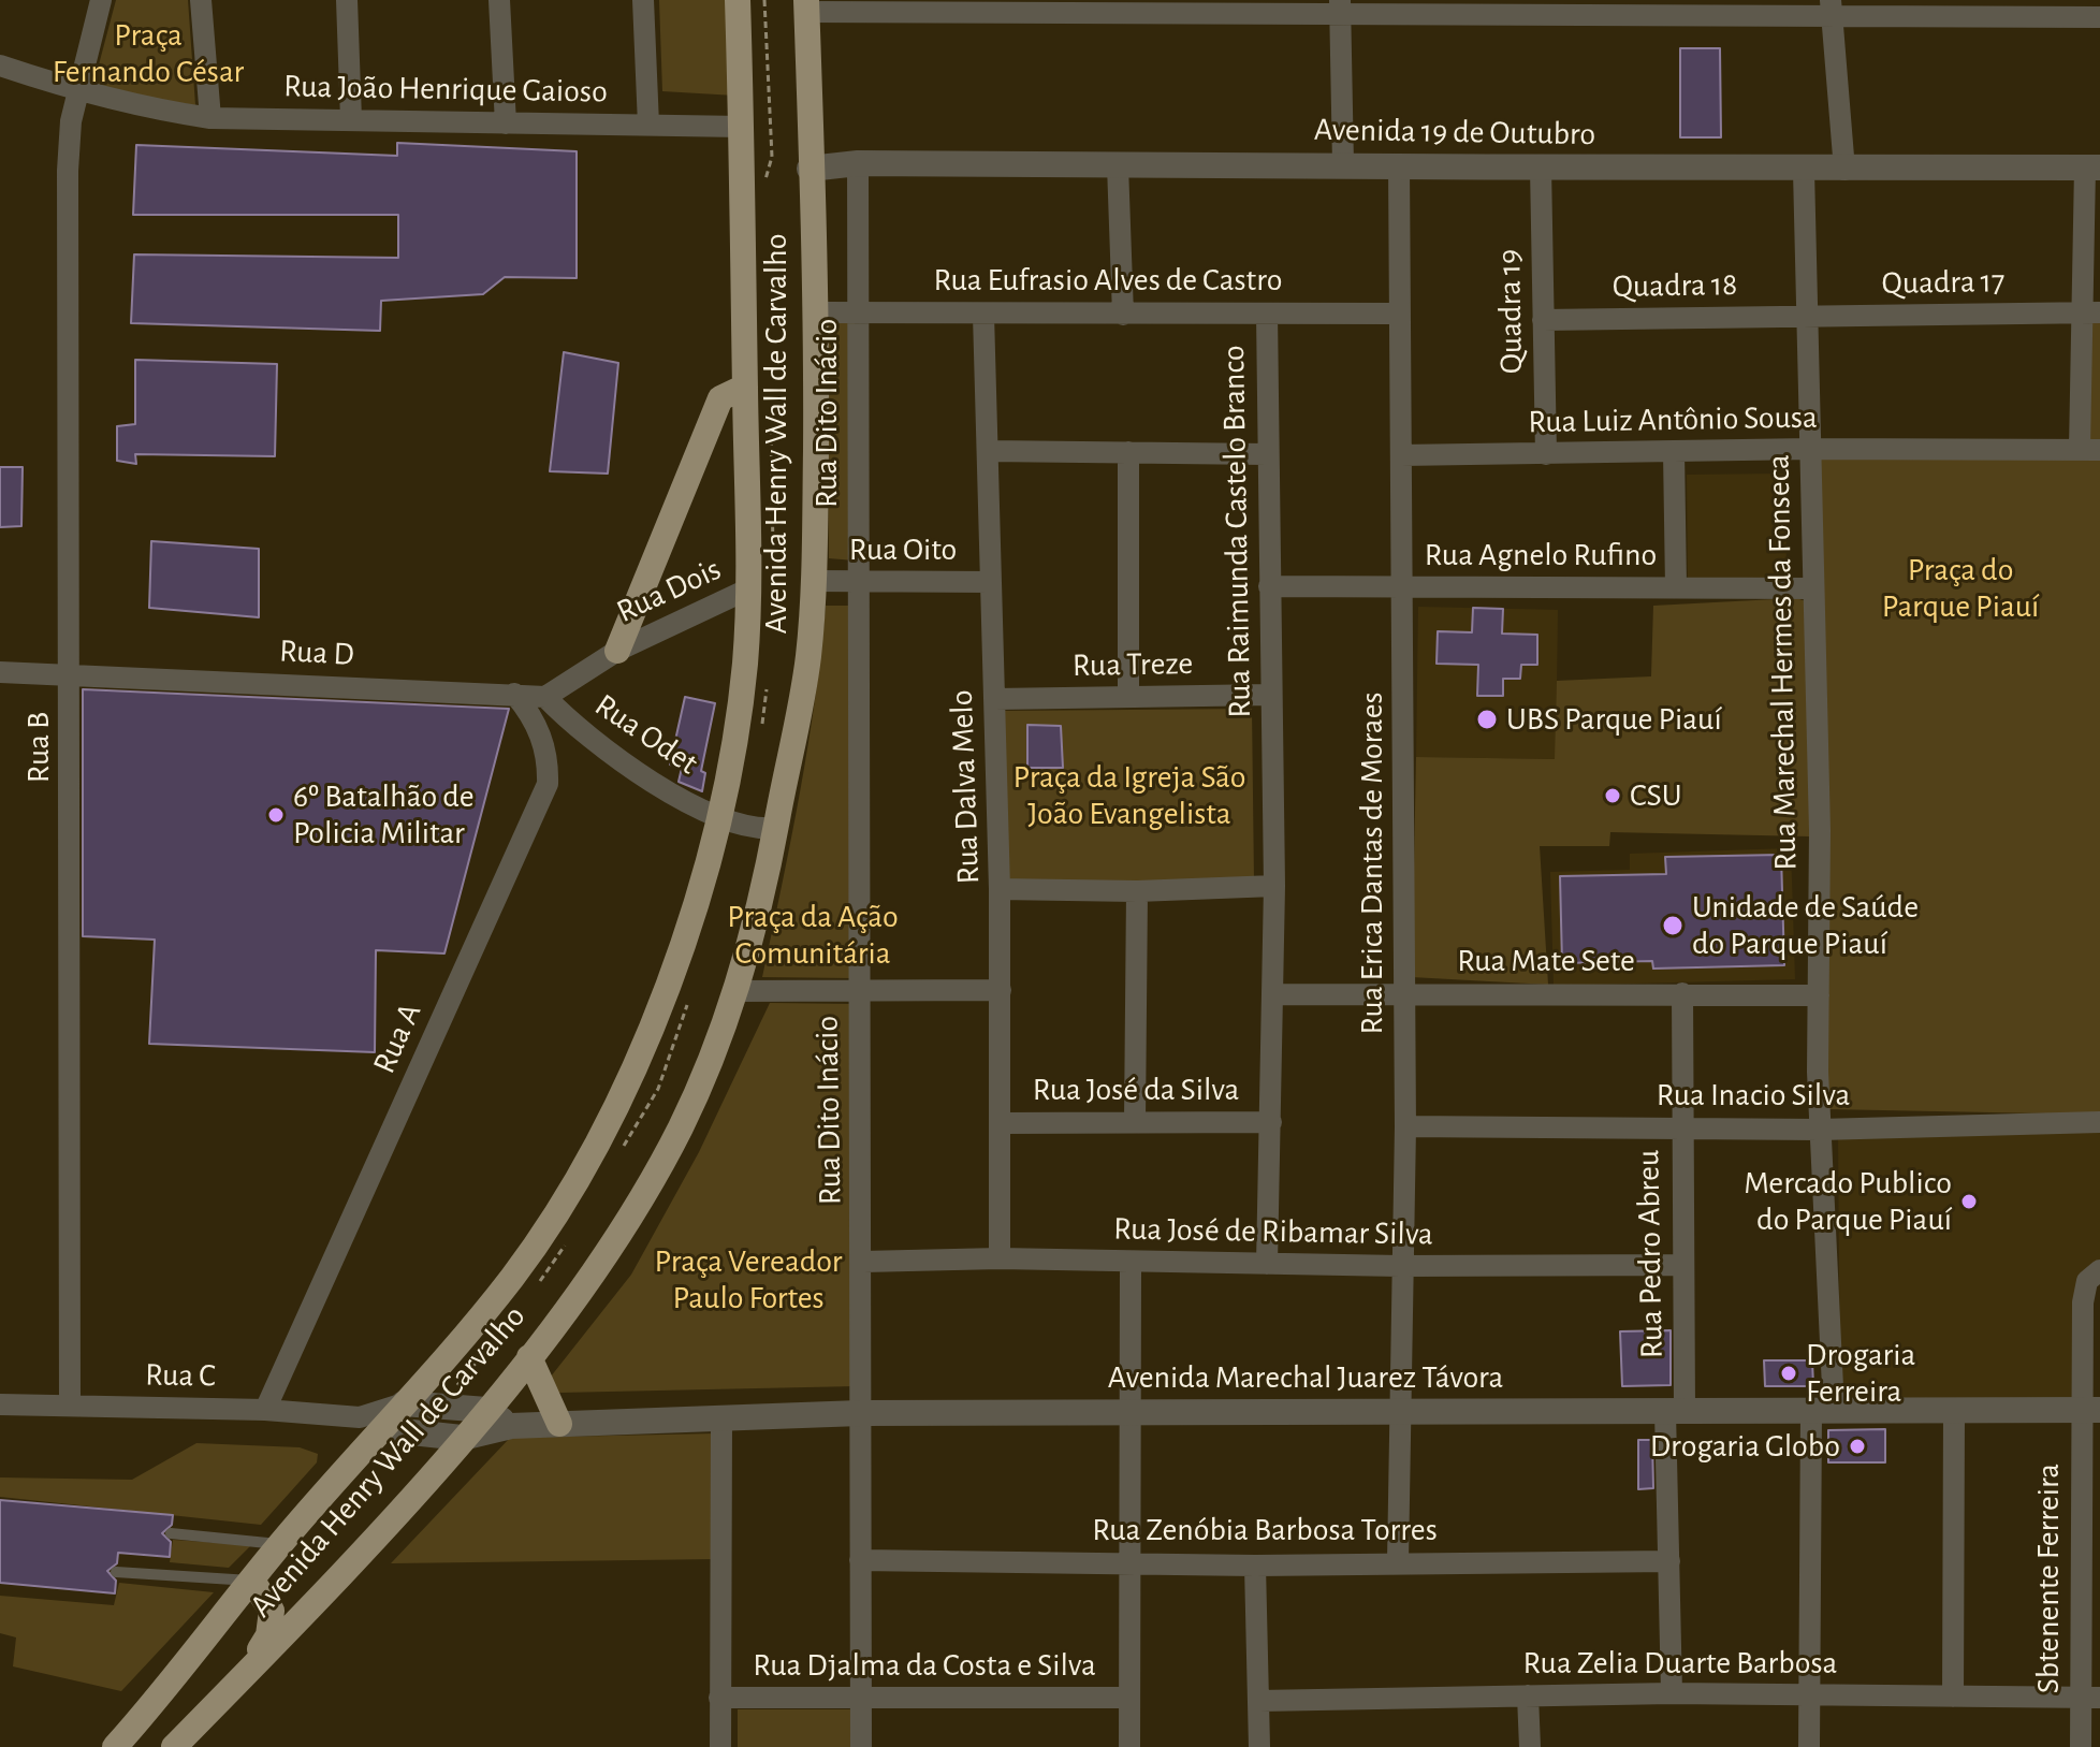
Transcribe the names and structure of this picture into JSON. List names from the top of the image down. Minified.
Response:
{"streets":{"main road":["Avenida Henry Wall de Carvalho"],"street":["Rua João Henrique Gaioso","Avenida 19 de Outubro","Rua Eufrasio Alves de Castro","Quadra 17","Quadra 18","Quadra 19","Rua Dito Inácio","Rua Luiz Antônio Sousa","Rua Raimunda Castelo Branco","Rua Oito","Rua Agnelo Rufino","Rua Dois","Rua D","Rua Marechal Hermes da Fonseca","Rua Treze","Rua Odet","Rua B","Rua Dalva Melo","Rua Erica Dantas de Moraes","Rua Mate Sete","Rua A","Rua José da Silva","Rua Inacio Silva","Rua José de Ribamar Silva","Rua Pedro Abreu","Rua C","Avenida Marechal Juarez Távora","Rua Zenóbia Barbosa Torres","Sbtenente Ferreira","Rua Zelia Duarte Barbosa","Rua Djalma da Costa e Silva"]},"crossings":[["Rua João Henrique Gaioso","Avenida Henry Wall de Carvalho"],["Rua João Henrique Gaioso","Rua B"],["Avenida 19 de Outubro","Quadra 19"],["Avenida 19 de Outubro","Rua Dito Inácio"],["Avenida 19 de Outubro","Avenida Henry Wall de Carvalho"],["Avenida 19 de Outubro","Rua Marechal Hermes da Fonseca"],["Avenida 19 de Outubro","Rua Erica Dantas de Moraes"],["Rua Eufrasio Alves de Castro","Rua Dito Inácio"],["Rua Eufrasio Alves de Castro","Avenida Henry Wall de Carvalho"],["Rua Eufrasio Alves de Castro","Rua Raimunda Castelo Branco"],["Rua Eufrasio Alves de Castro","Rua Dalva Melo"],["Rua Eufrasio Alves de Castro","Rua Erica Dantas de Moraes"],["Quadra 17","Quadra 18"],["Quadra 17","Rua Marechal Hermes da Fonseca"],["Quadra 18","Quadra 19"],["Quadra 18","Rua Marechal Hermes da Fonseca"],["Quadra 19","Rua Luiz Antônio Sousa"],["Rua Dito Inácio","Rua Oito"],["Rua Dito Inácio","Rua José de Ribamar Silva"],["Rua Dito Inácio","Avenida Marechal Juarez Távora"],["Rua Dito Inácio","Rua Zenóbia Barbosa Torres"],["Rua Dito Inácio","Rua Djalma da Costa e Silva"],["Rua Luiz Antônio Sousa","Rua Marechal Hermes da Fonseca"],["Rua Luiz Antônio Sousa","Rua Erica Dantas de Moraes"],["Avenida Henry Wall de Carvalho","Rua Oito"],["Avenida Henry Wall de Carvalho","Rua Dois"],["Avenida Henry Wall de Carvalho","Rua Odet"],["Avenida Henry Wall de Carvalho","Rua C"],["Avenida Henry Wall de Carvalho","Avenida Marechal Juarez Távora"],["Rua Raimunda Castelo Branco","Rua Agnelo Rufino"],["Rua Raimunda Castelo Branco","Rua Treze"],["Rua Raimunda Castelo Branco","Rua Mate Sete"],["Rua Raimunda Castelo Branco","Rua José da Silva"],["Rua Raimunda Castelo Branco","Rua José de Ribamar Silva"],["Rua Oito","Rua Dalva Melo"],["Rua Agnelo Rufino","Rua Marechal Hermes da Fonseca"],["Rua Agnelo Rufino","Rua Erica Dantas de Moraes"],["Rua D","Rua Odet"],["Rua D","Rua B"],["Rua D","Rua A"],["Rua Marechal Hermes da Fonseca","Rua Mate Sete"],["Rua Marechal Hermes da Fonseca","Rua Inacio Silva"],["Rua Marechal Hermes da Fonseca","Avenida Marechal Juarez Távora"],["Rua Marechal Hermes da Fonseca","Rua Zelia Duarte Barbosa"],["Rua Treze","Rua Dalva Melo"],["Rua B","Rua C"],["Rua Dalva Melo","Rua José da Silva"],["Rua Dalva Melo","Rua José de Ribamar Silva"],["Rua Erica Dantas de Moraes","Rua Mate Sete"],["Rua Erica Dantas de Moraes","Rua Inacio Silva"],["Rua Erica Dantas de Moraes","Rua José de Ribamar Silva"],["Rua Erica Dantas de Moraes","Avenida Marechal Juarez Távora"],["Rua Erica Dantas de Moraes","Rua Zenóbia Barbosa Torres"],["Rua Mate Sete","Rua Pedro Abreu"],["Rua A","Rua C"],["Rua Inacio Silva","Rua Pedro Abreu"],["Rua José de Ribamar Silva","Rua Pedro Abreu"],["Rua Pedro Abreu","Avenida Marechal Juarez Távora"],["Rua Pedro Abreu","Rua Zenóbia Barbosa Torres"],["Rua Pedro Abreu","Rua Zelia Duarte Barbosa"],["Rua C","Avenida Marechal Juarez Távora"],["Avenida Marechal Juarez Távora","Sbtenente Ferreira"],["Sbtenente Ferreira","Rua Zelia Duarte Barbosa"]],"parks":["Praça Fernando César","Praça do Parque Piauí","Praça da Igreja São João Evangelista","Praça da Ação Comunitária","Praça Vereador Paulo Fortes"],"places":["UBS Parque Piauí","CSU","6º Batalhão de Policia Militar","Unidade de Saúde do Parque Piauí","Mercado Publico do Parque Piauí","Drogaria Ferreira","Drogaria Globo"]}
